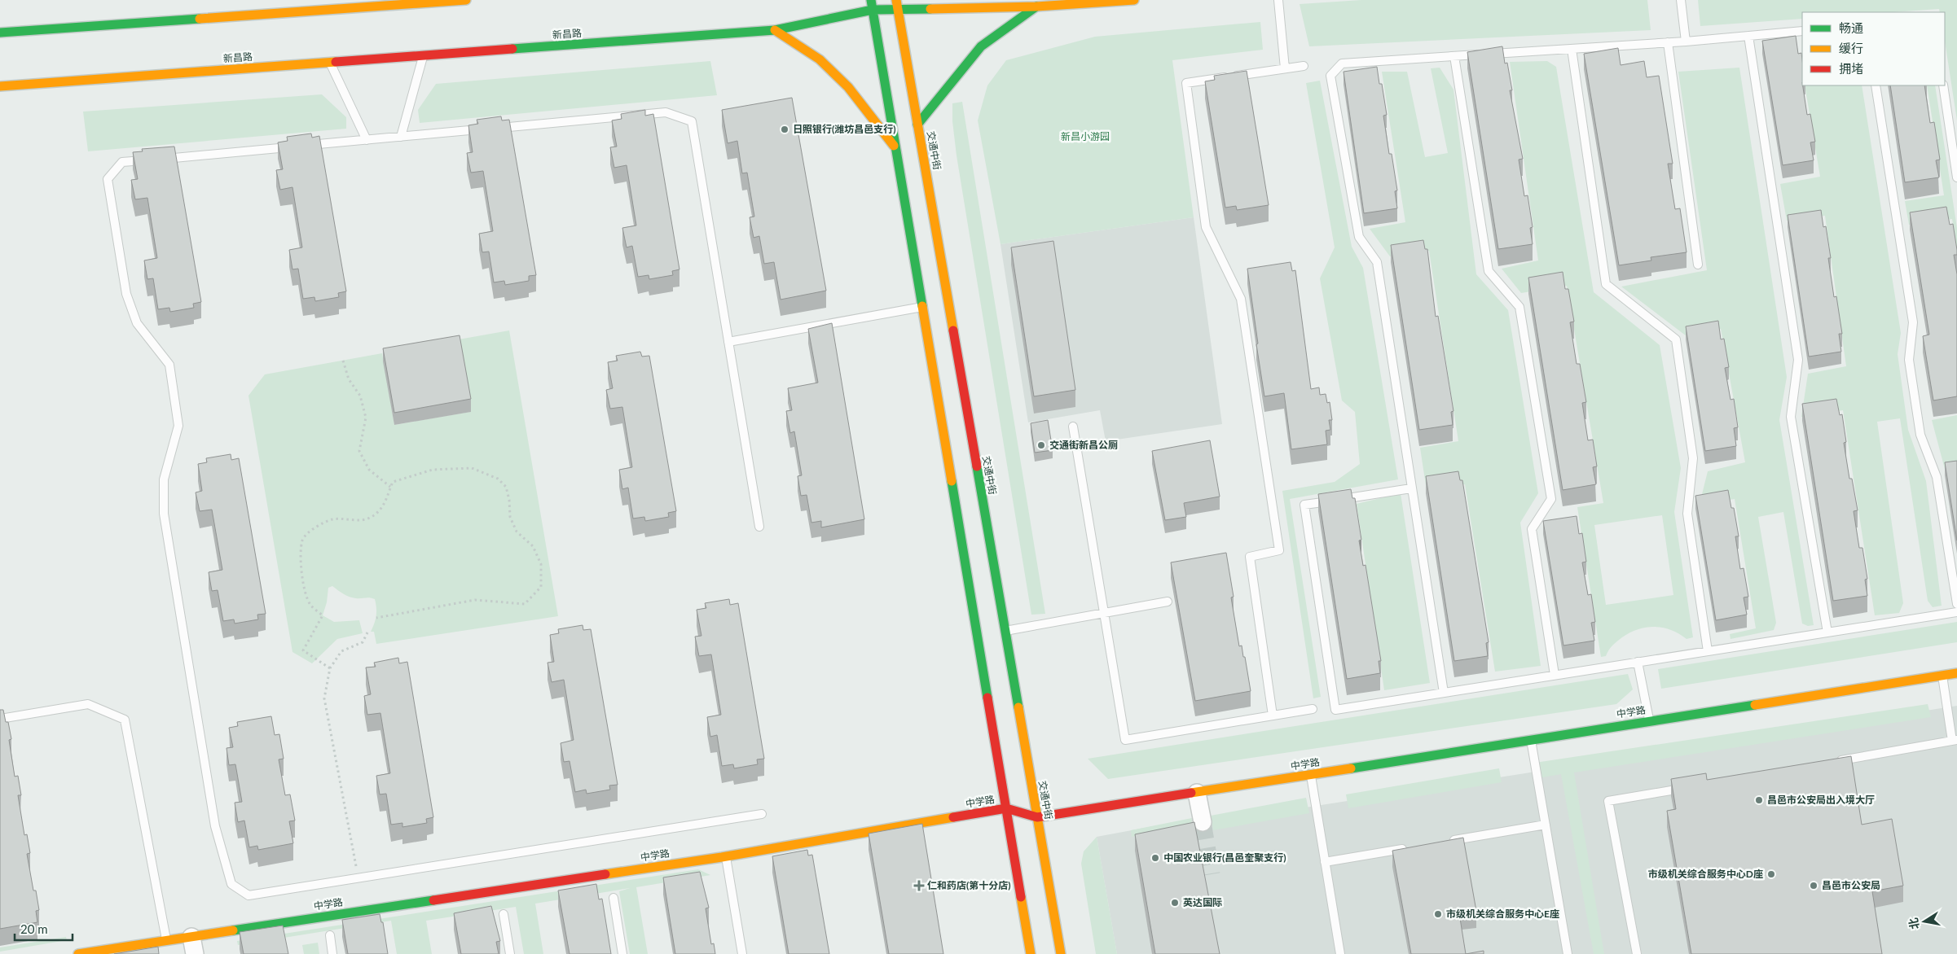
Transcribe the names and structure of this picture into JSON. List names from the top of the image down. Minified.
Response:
{"streets":{"main road":["新昌路","交通中街","中学路"]},"crossings":[["新昌路","交通中街"],["交通中街","中学路"]],"parks":["新昌小游园"],"places":{"other":["日照银行(潍坊昌邑支行)","交通街新昌公厕","昌邑市公安局出入境大厅","中国农业银行(昌邑奎聚支行)","市级机关综合服务中心D座","昌邑市公安局","英达国际","市级机关综合服务中心E座"],"health":["仁和药店(第十分店)"]},"legend":["畅通","缓行","拥堵"],"scale_bar":"20 m","north":"left"}
